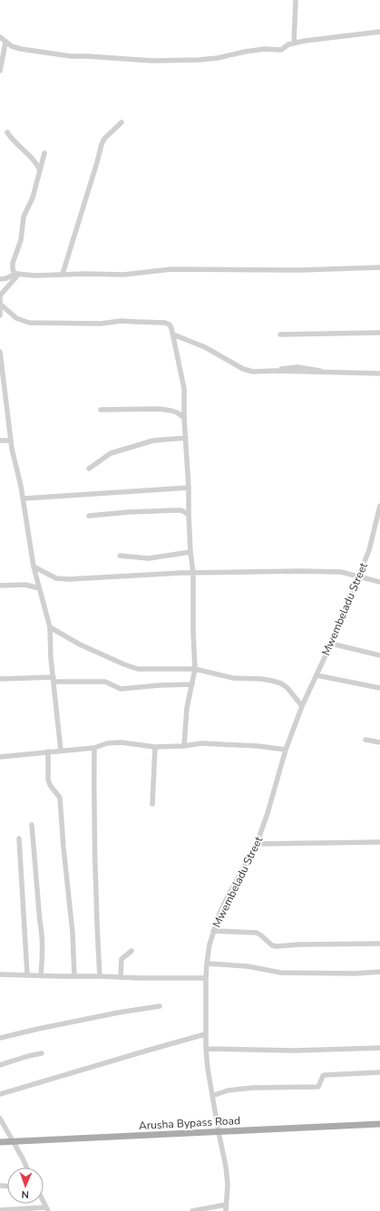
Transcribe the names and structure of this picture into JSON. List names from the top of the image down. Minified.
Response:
{"streets":{"main road":["Arusha Bypass Road"],"street":["Mwembeladu Street"]},"crossings":[["Mwembeladu Street","Arusha Bypass Road"]],"north":"bottom"}
